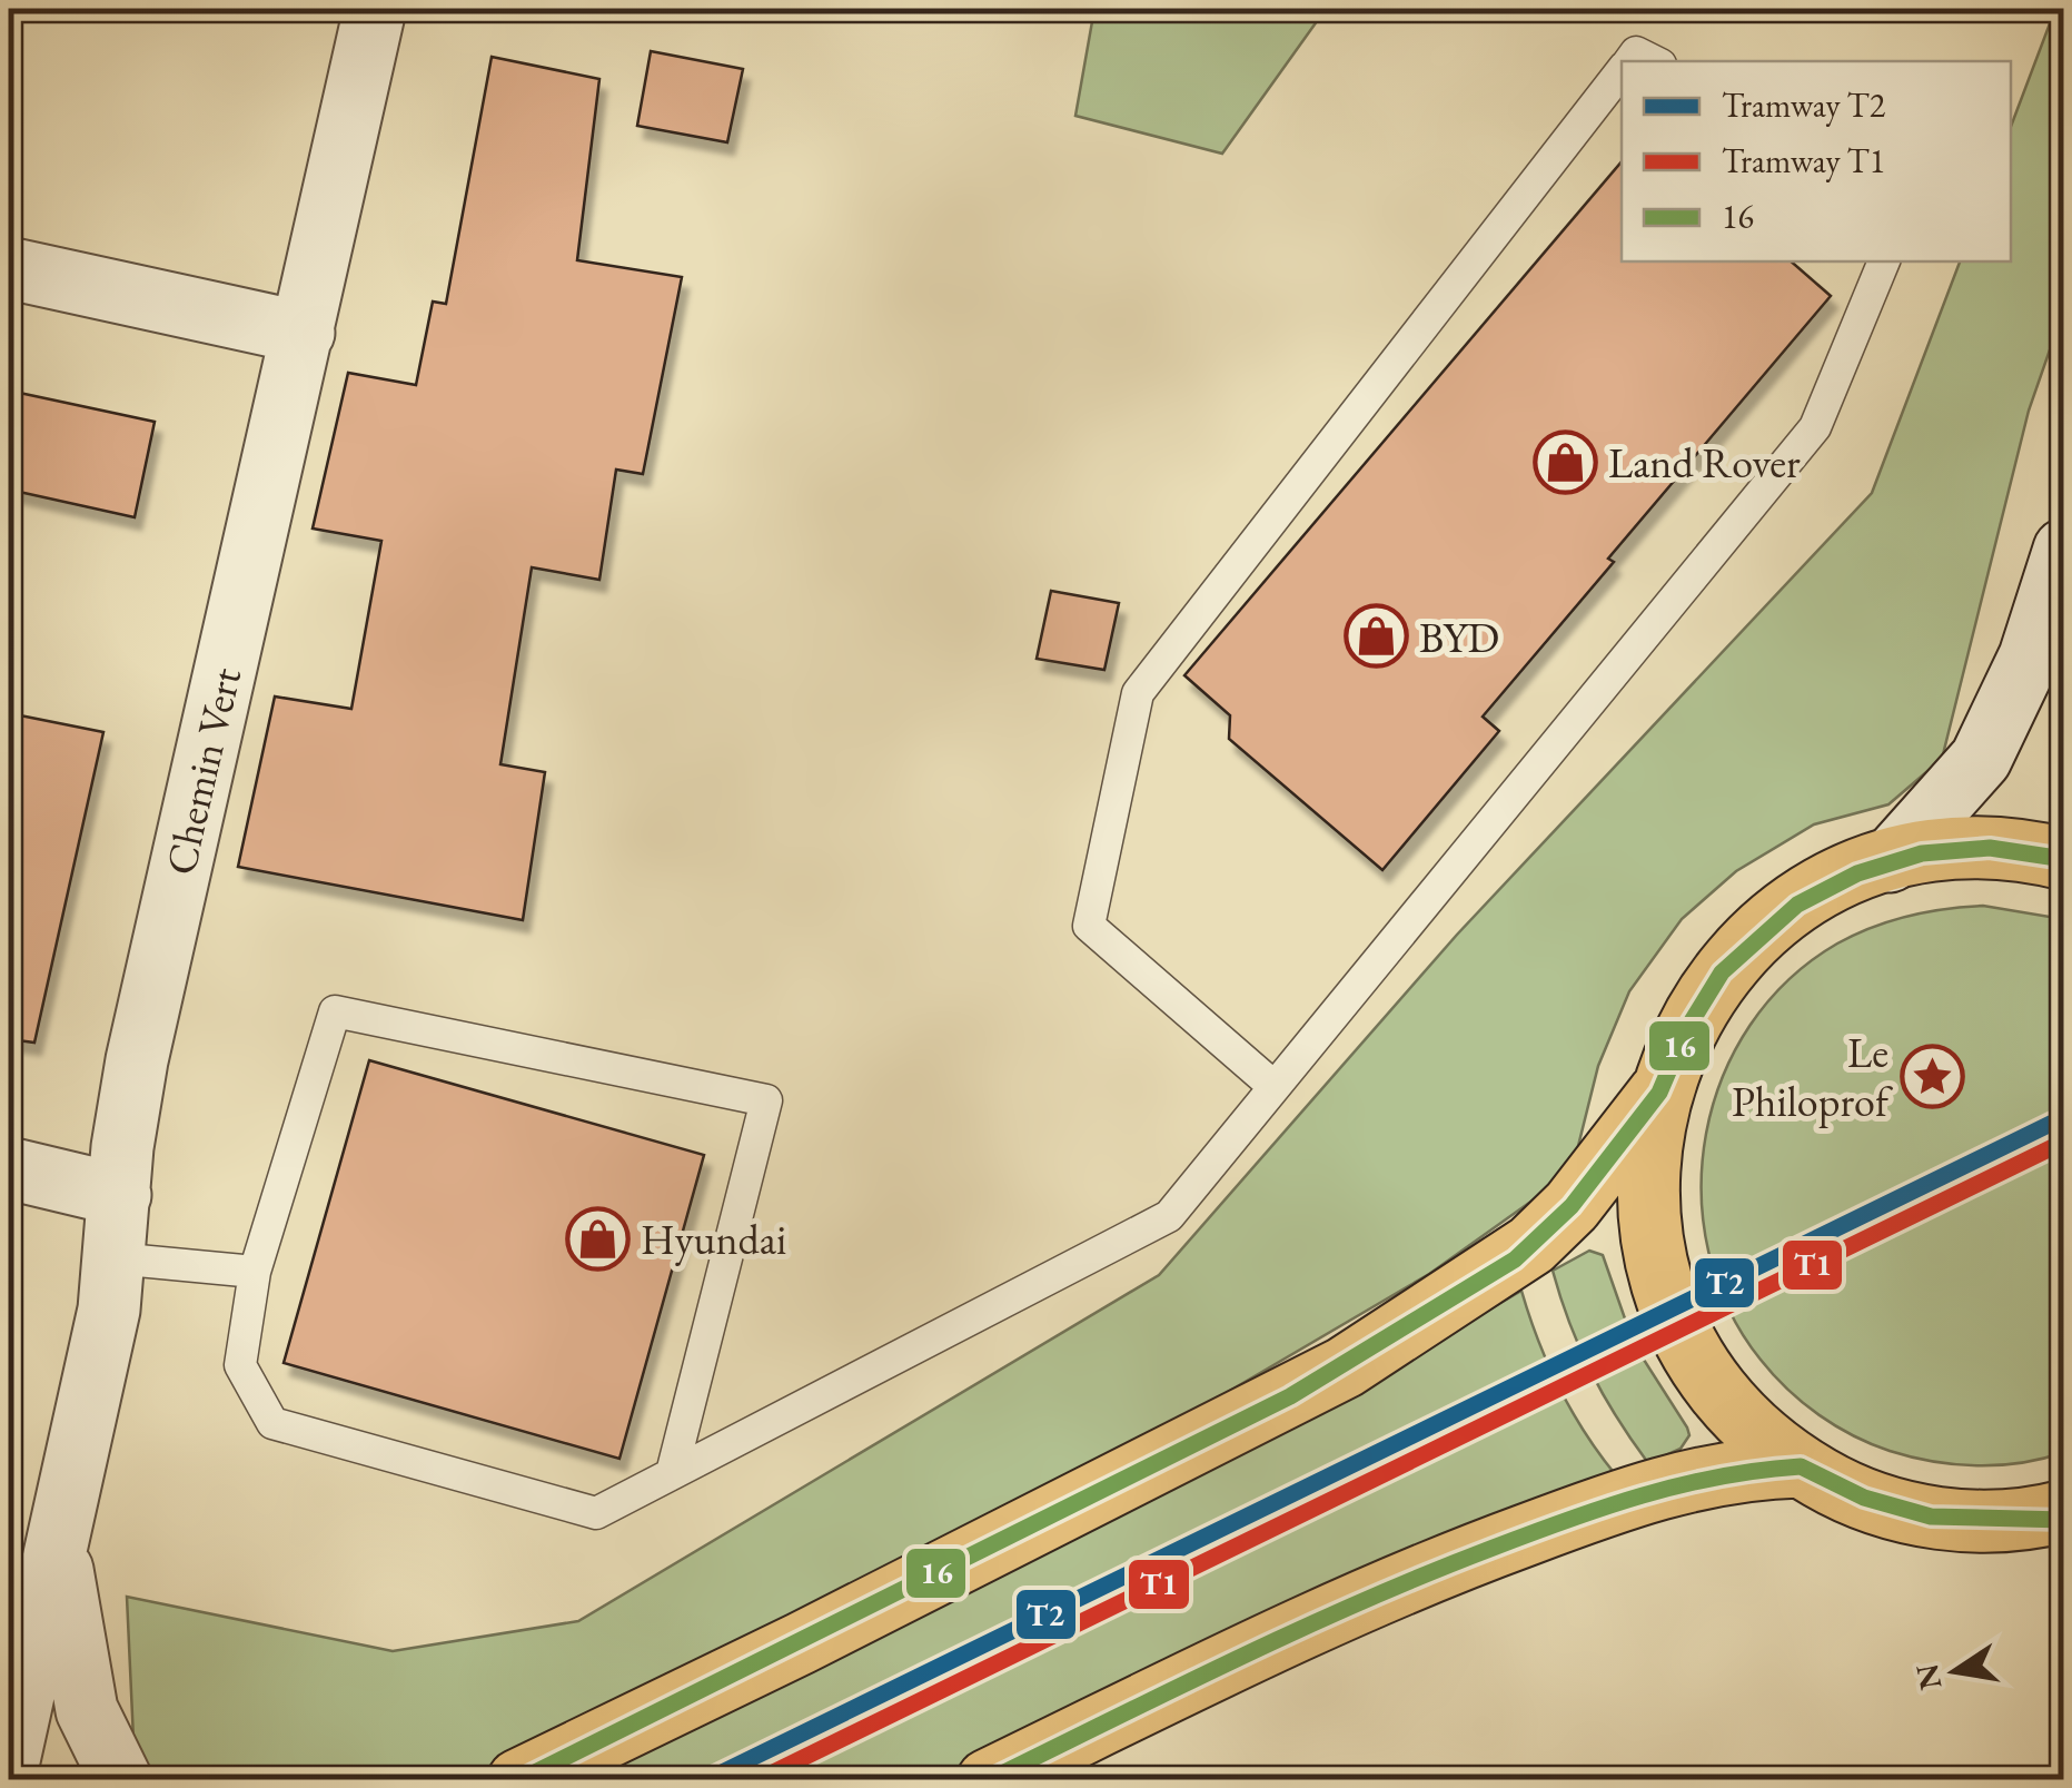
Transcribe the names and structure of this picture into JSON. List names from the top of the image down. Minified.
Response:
{"streets":{"street":["Chemin Vert"]},"places":{"shop":["Land Rover","BYD","Hyundai"],"place":["Le Philoprof"]},"lines":["transit line 16","tram line T2","tram line T1"],"legend":["Tramway T2","Tramway T1","16"],"north":"left"}
